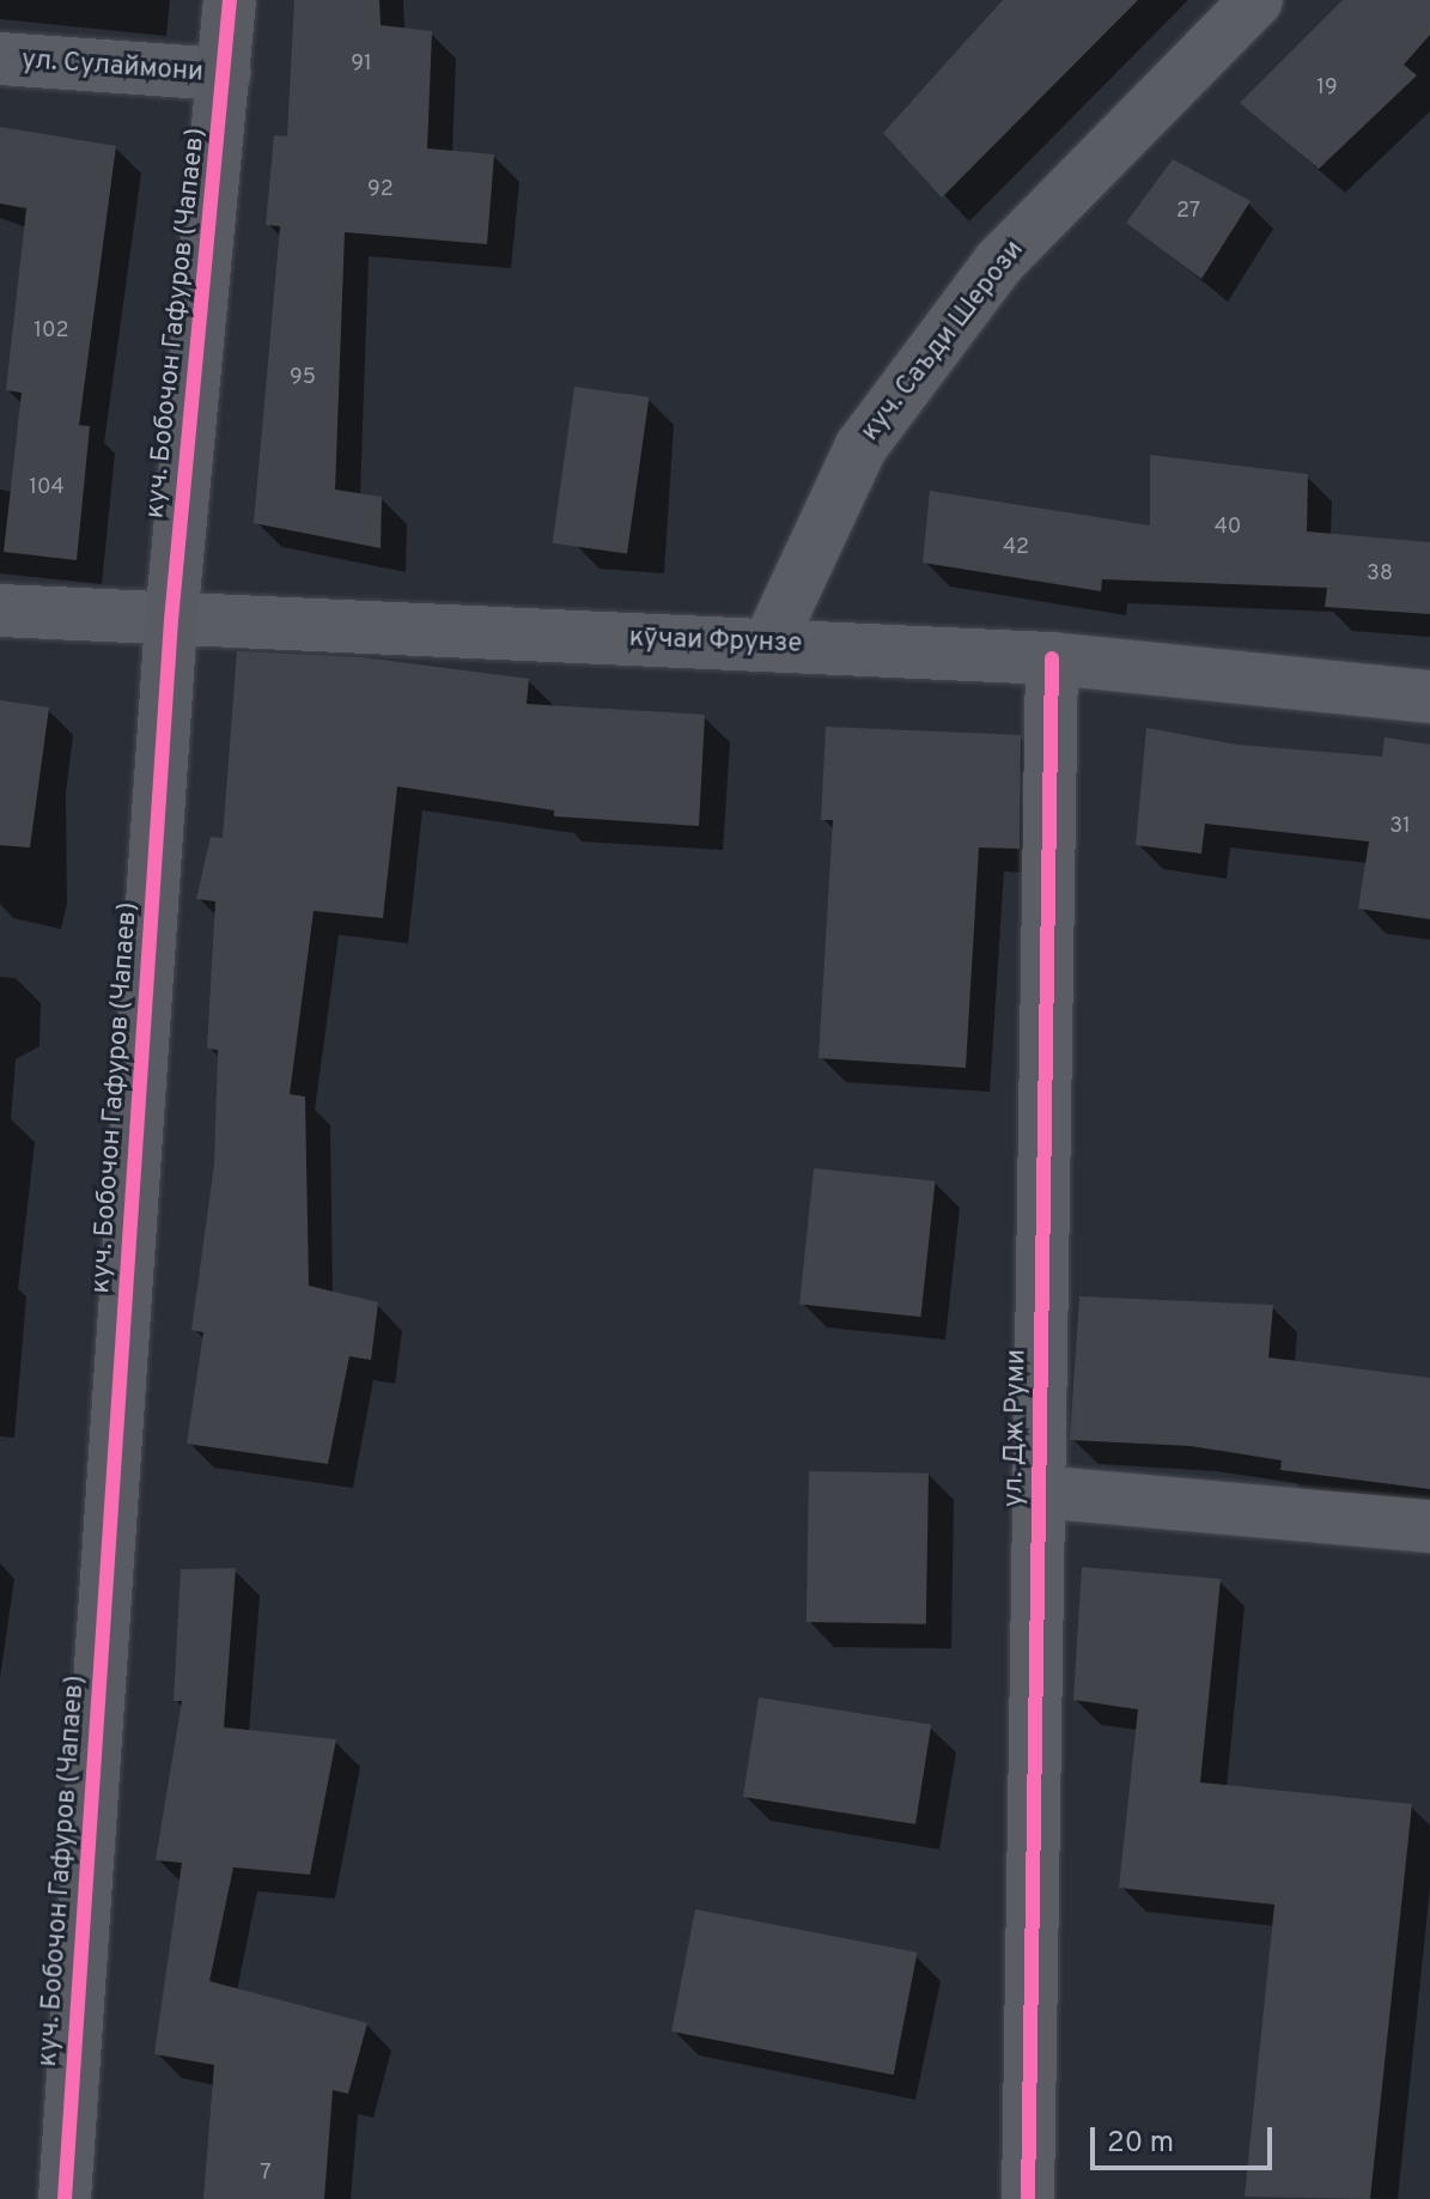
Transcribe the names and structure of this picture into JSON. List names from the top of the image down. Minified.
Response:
{"streets":{"street":["ул. Сулаймони","куч. Бобочон Гафуров (Чапаев)","куч. Саъди Шерози","кӯчаи Фрунзе","ул. Дж Руми"]},"crossings":[["ул. Сулаймони","куч. Бобочон Гафуров (Чапаев)"],["куч. Бобочон Гафуров (Чапаев)","кӯчаи Фрунзе"],["куч. Саъди Шерози","кӯчаи Фрунзе"],["кӯчаи Фрунзе","ул. Дж Руми"]],"house_numbers":["91","19","92","27","102","95","104","40","42","38","31","7"],"scale_bar":"20 m"}
